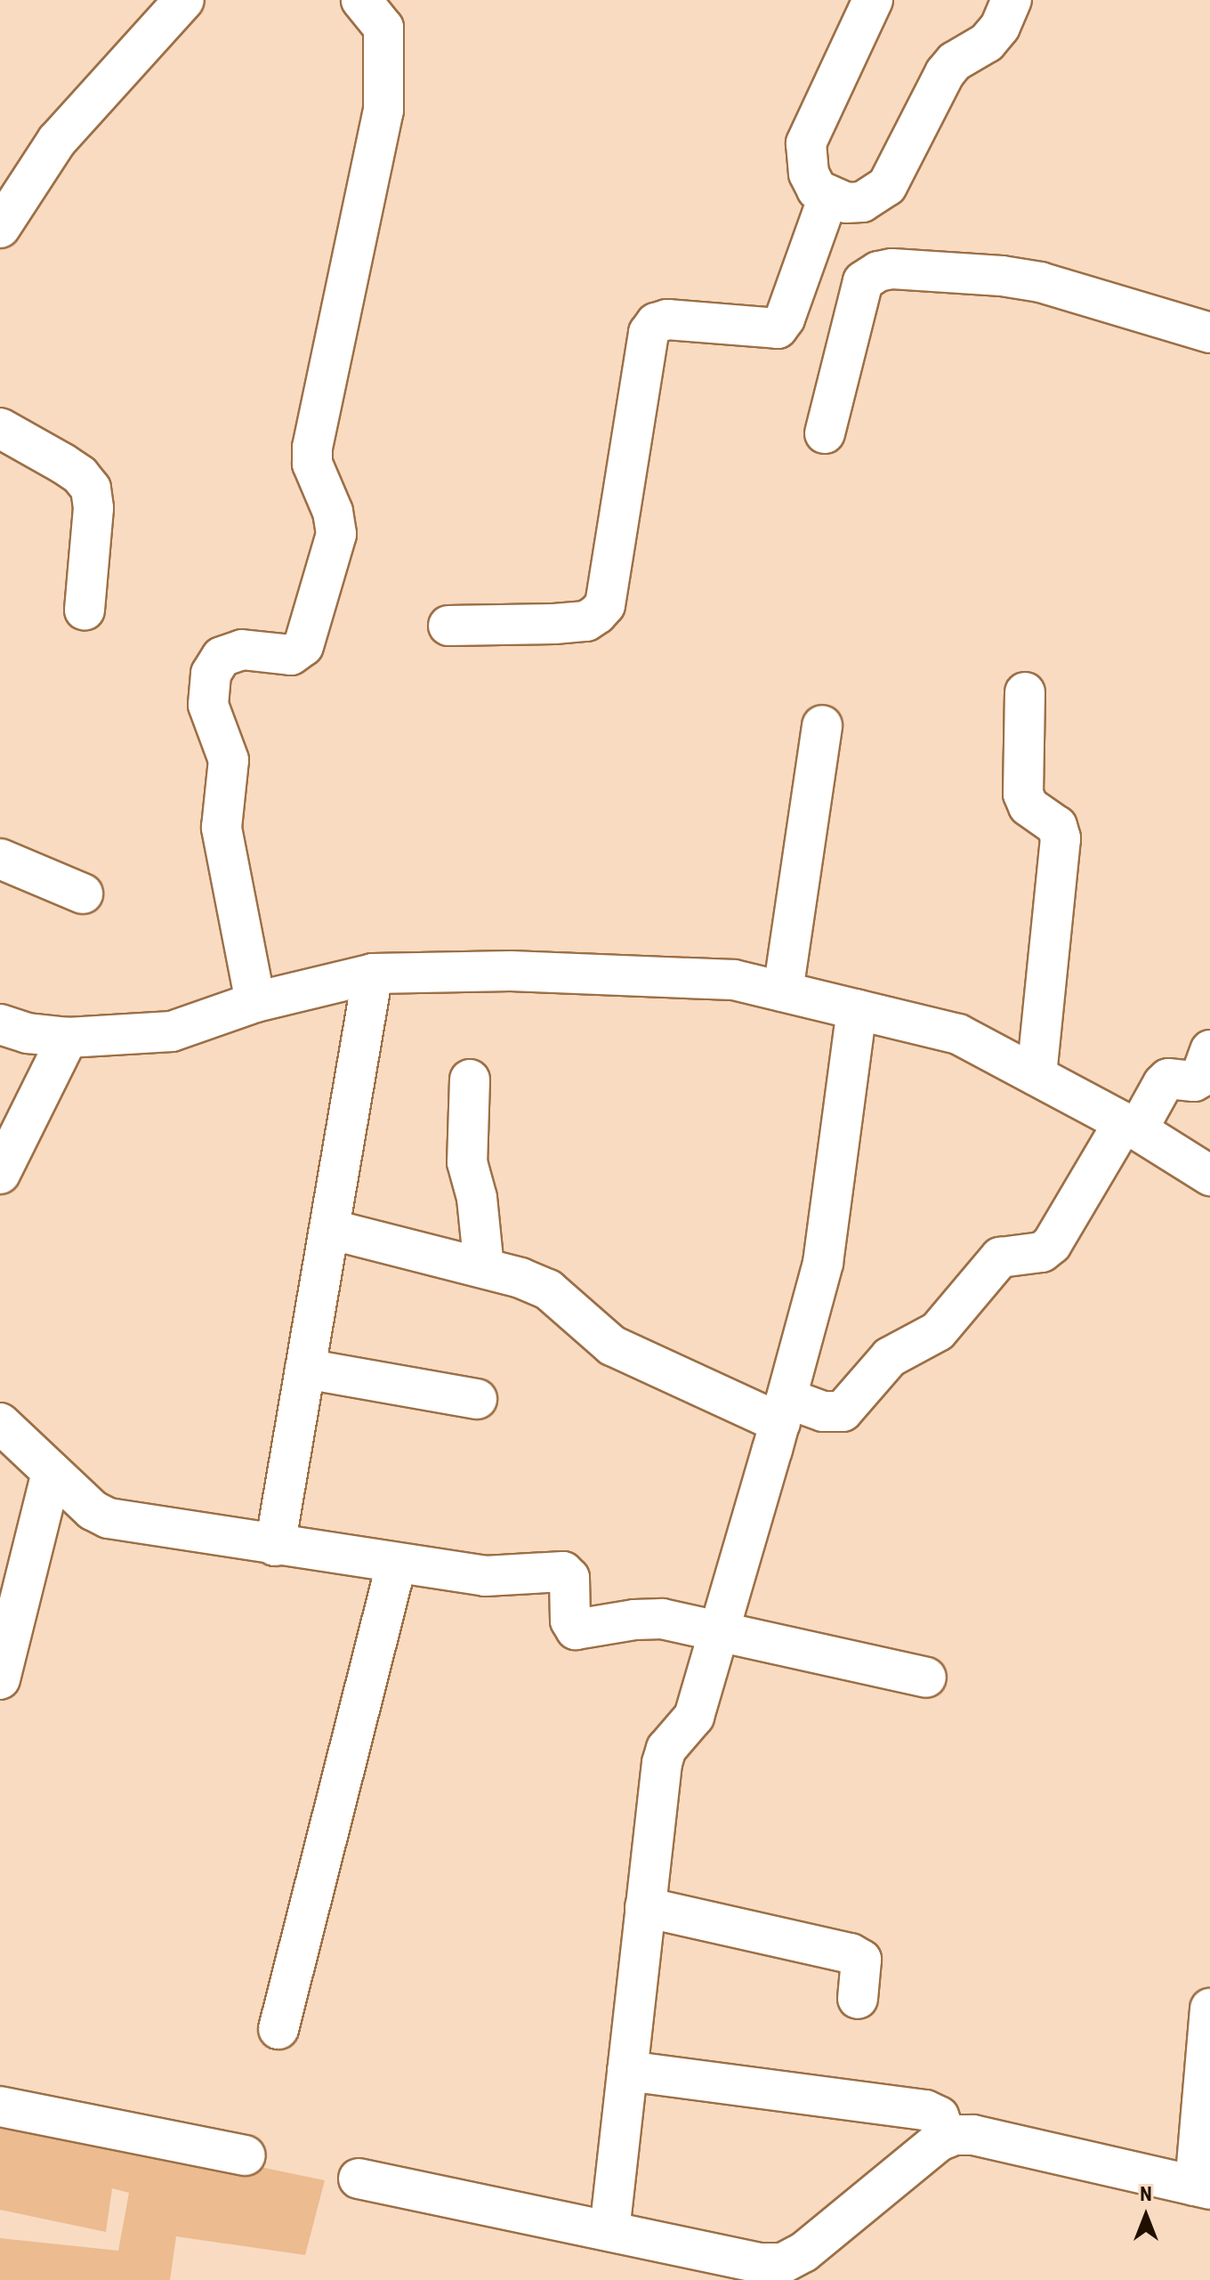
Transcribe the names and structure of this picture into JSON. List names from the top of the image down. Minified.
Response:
{"north":"top"}
